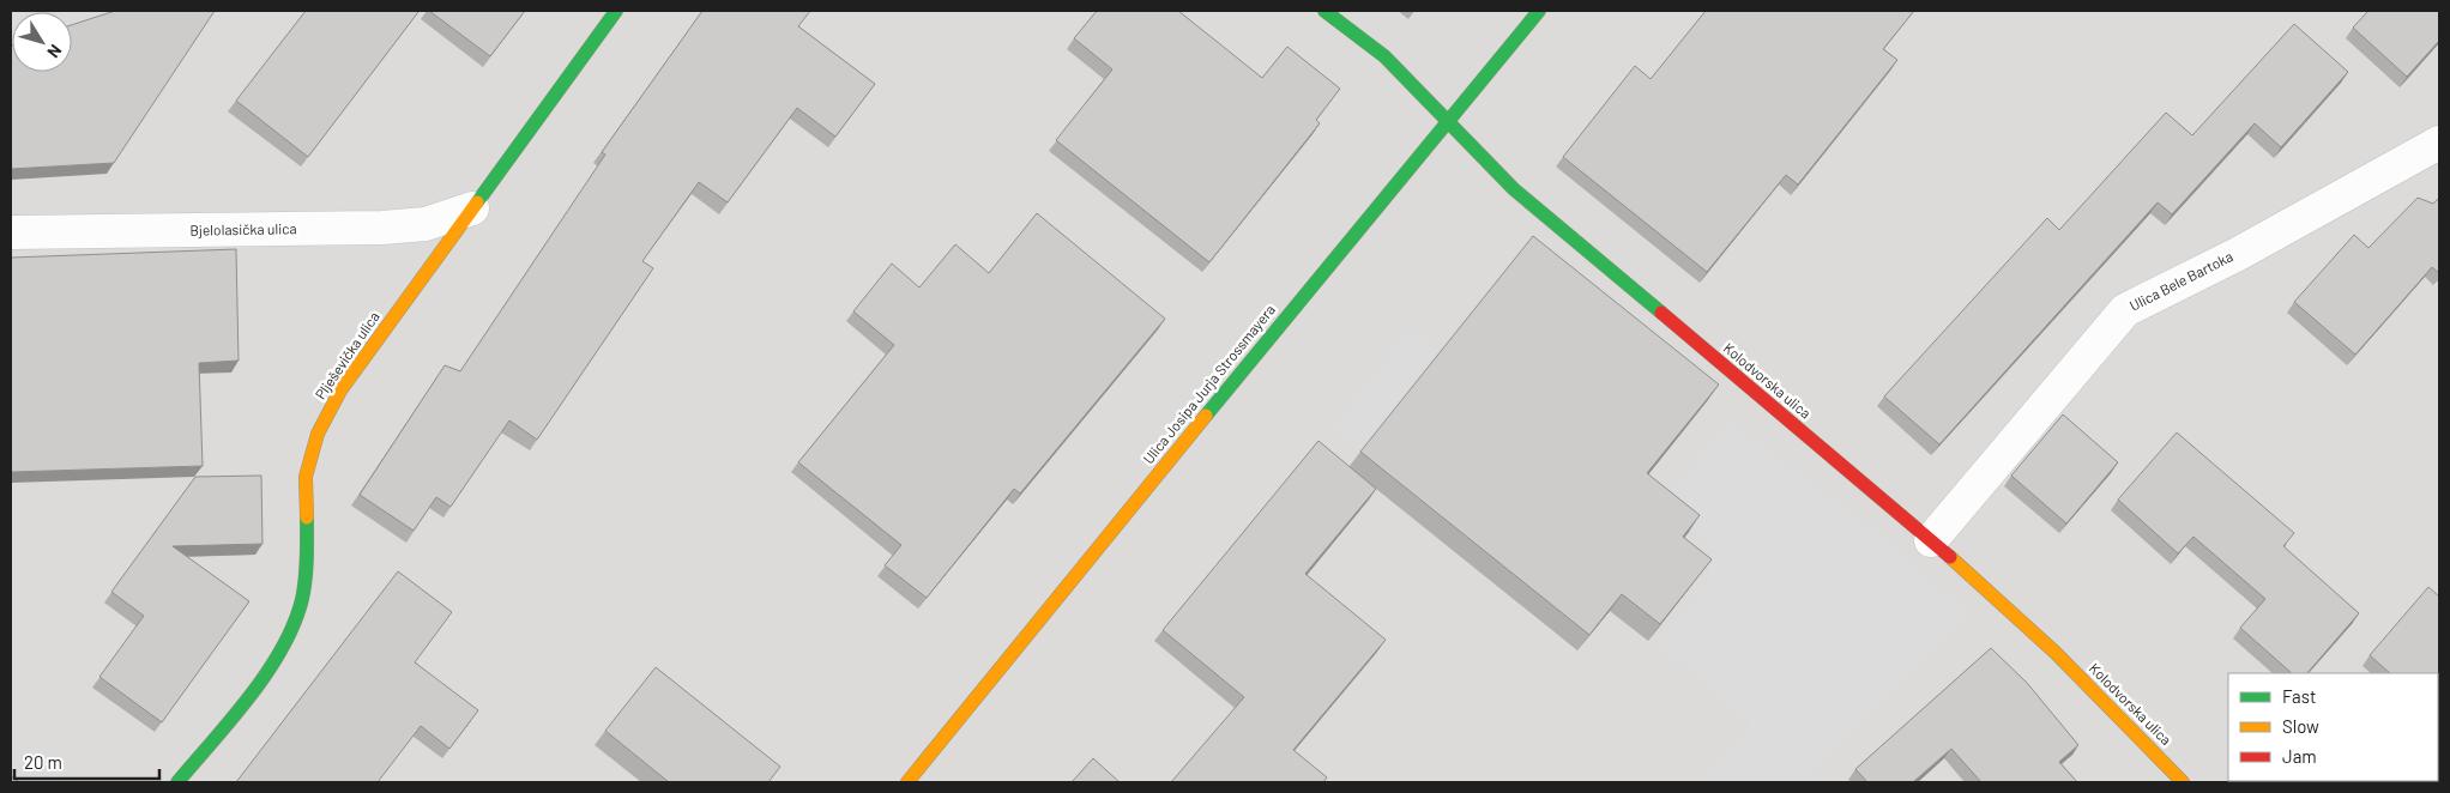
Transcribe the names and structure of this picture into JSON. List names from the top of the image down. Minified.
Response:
{"streets":{"street":["Bjelolasička ulica","Ulica Bele Bartoka","Plješevička ulica","Kolodvorska ulica","Ulica Josipa Jurja Strossmayera"]},"crossings":[["Bjelolasička ulica","Plješevička ulica"],["Ulica Bele Bartoka","Kolodvorska ulica"],["Kolodvorska ulica","Ulica Josipa Jurja Strossmayera"]],"legend":["Fast","Slow","Jam"],"scale_bar":"20 m","north":"bottom right"}
